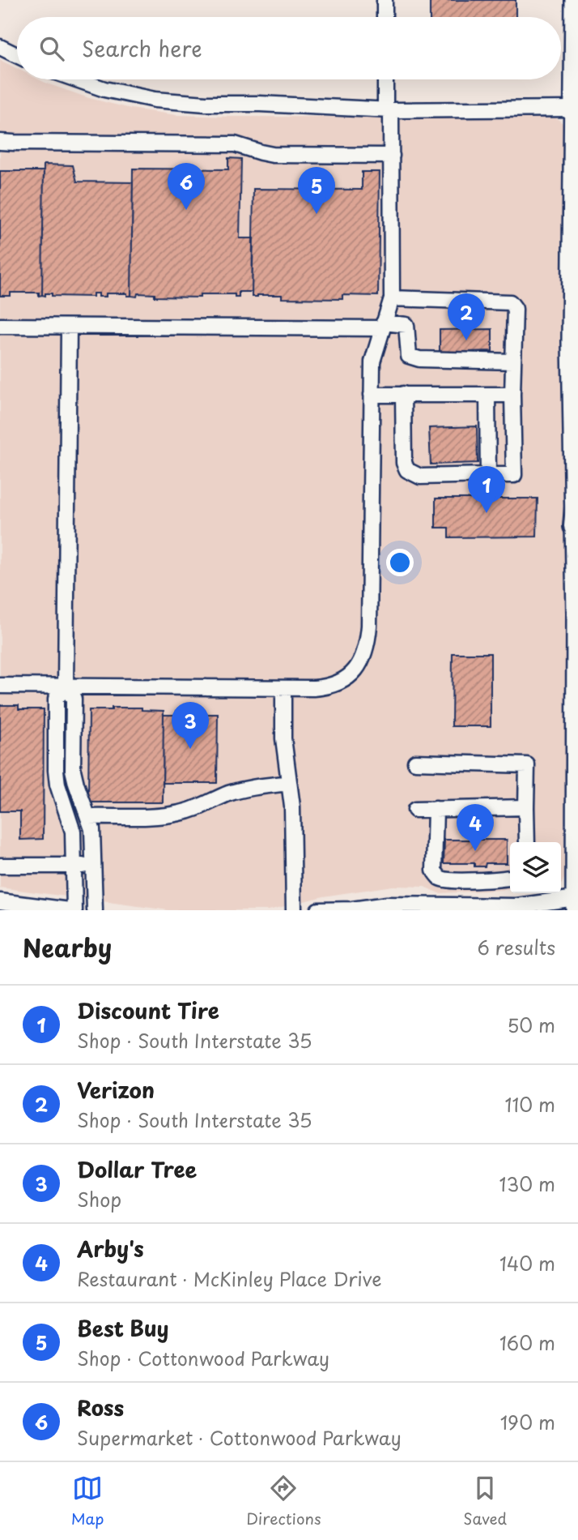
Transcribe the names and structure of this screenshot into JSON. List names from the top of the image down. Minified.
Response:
{"page":{"search":"Search here","pins":["6","5","2","1","3","4"],"heading":["Nearby","6 results"],"list":[{"mark":"1","name":"Discount Tire","note":"Shop · South Interstate 35","value":"50 m"},{"mark":"2","name":"Verizon","note":"Shop · South Interstate 35","value":"110 m"},{"mark":"3","name":"Dollar Tree","note":"Shop","value":"130 m"},{"mark":"4","name":"Arby's","note":"Restaurant · McKinley Place Drive","value":"140 m"},{"mark":"5","name":"Best Buy","note":"Shop · Cottonwood Parkway","value":"160 m"},{"mark":"6","name":"Ross","note":"Supermarket · Cottonwood Parkway","value":"190 m"}],"nav":["Map","Directions","Saved"]}}
